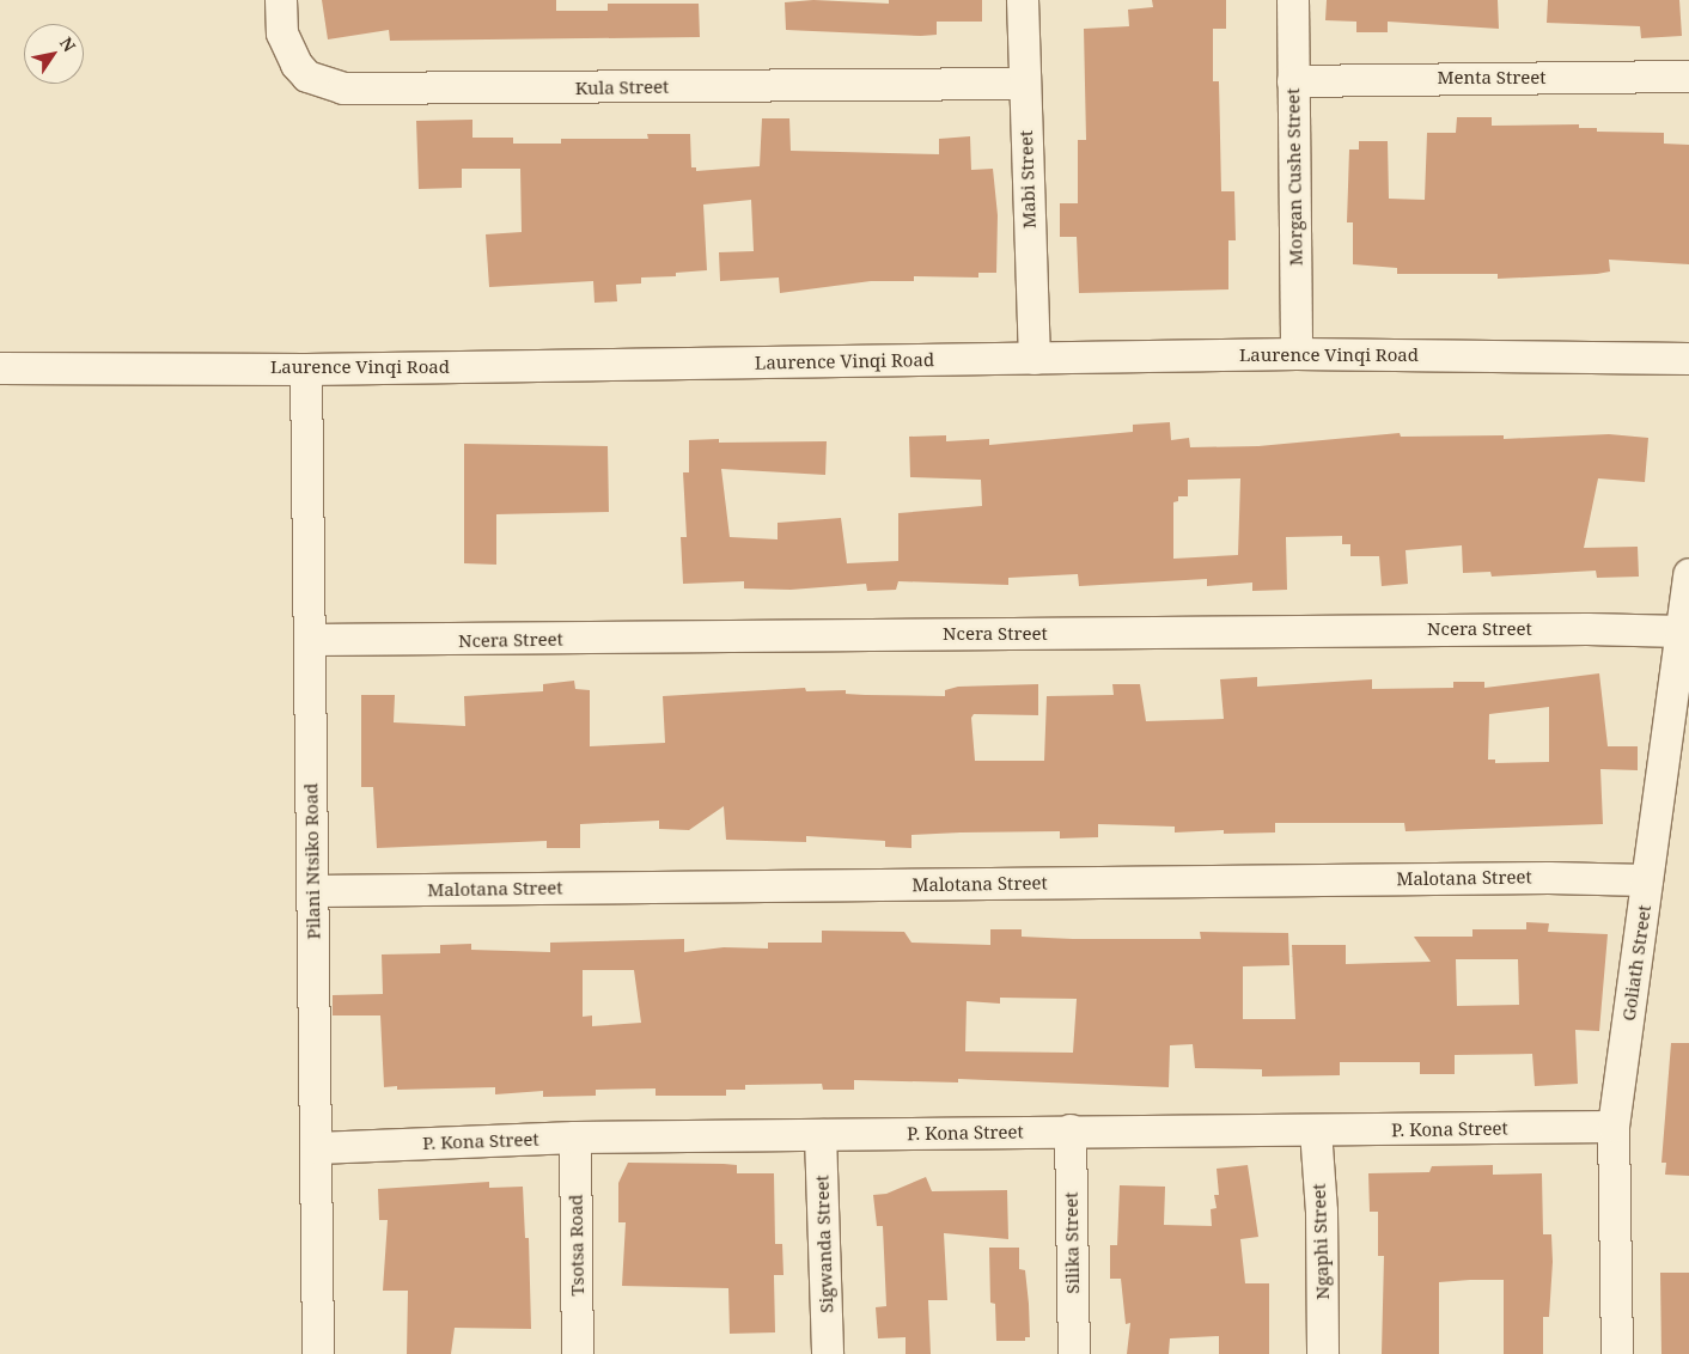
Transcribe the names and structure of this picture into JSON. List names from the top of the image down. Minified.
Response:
{"streets":{"street":["Menta Street","Kula Street","Morgan Cushe Street","Mabi Street","Laurence Vinqi Road","Ncera Street","Pilani Ntsiko Road","Malotana Street","Goliath Street","P. Kona Street","Ngaphi Street","Silika Street","Sigwanda Street","Tsotsa Road"]},"crossings":[["Menta Street","Morgan Cushe Street"],["Kula Street","Mabi Street"],["Morgan Cushe Street","Laurence Vinqi Road"],["Mabi Street","Laurence Vinqi Road"],["Laurence Vinqi Road","Pilani Ntsiko Road"],["Ncera Street","Pilani Ntsiko Road"],["Ncera Street","Goliath Street"],["Pilani Ntsiko Road","Malotana Street"],["Pilani Ntsiko Road","P. Kona Street"],["Malotana Street","Goliath Street"],["Goliath Street","P. Kona Street"],["P. Kona Street","Ngaphi Street"],["P. Kona Street","Silika Street"],["P. Kona Street","Sigwanda Street"],["P. Kona Street","Tsotsa Road"]],"north":"top right"}
